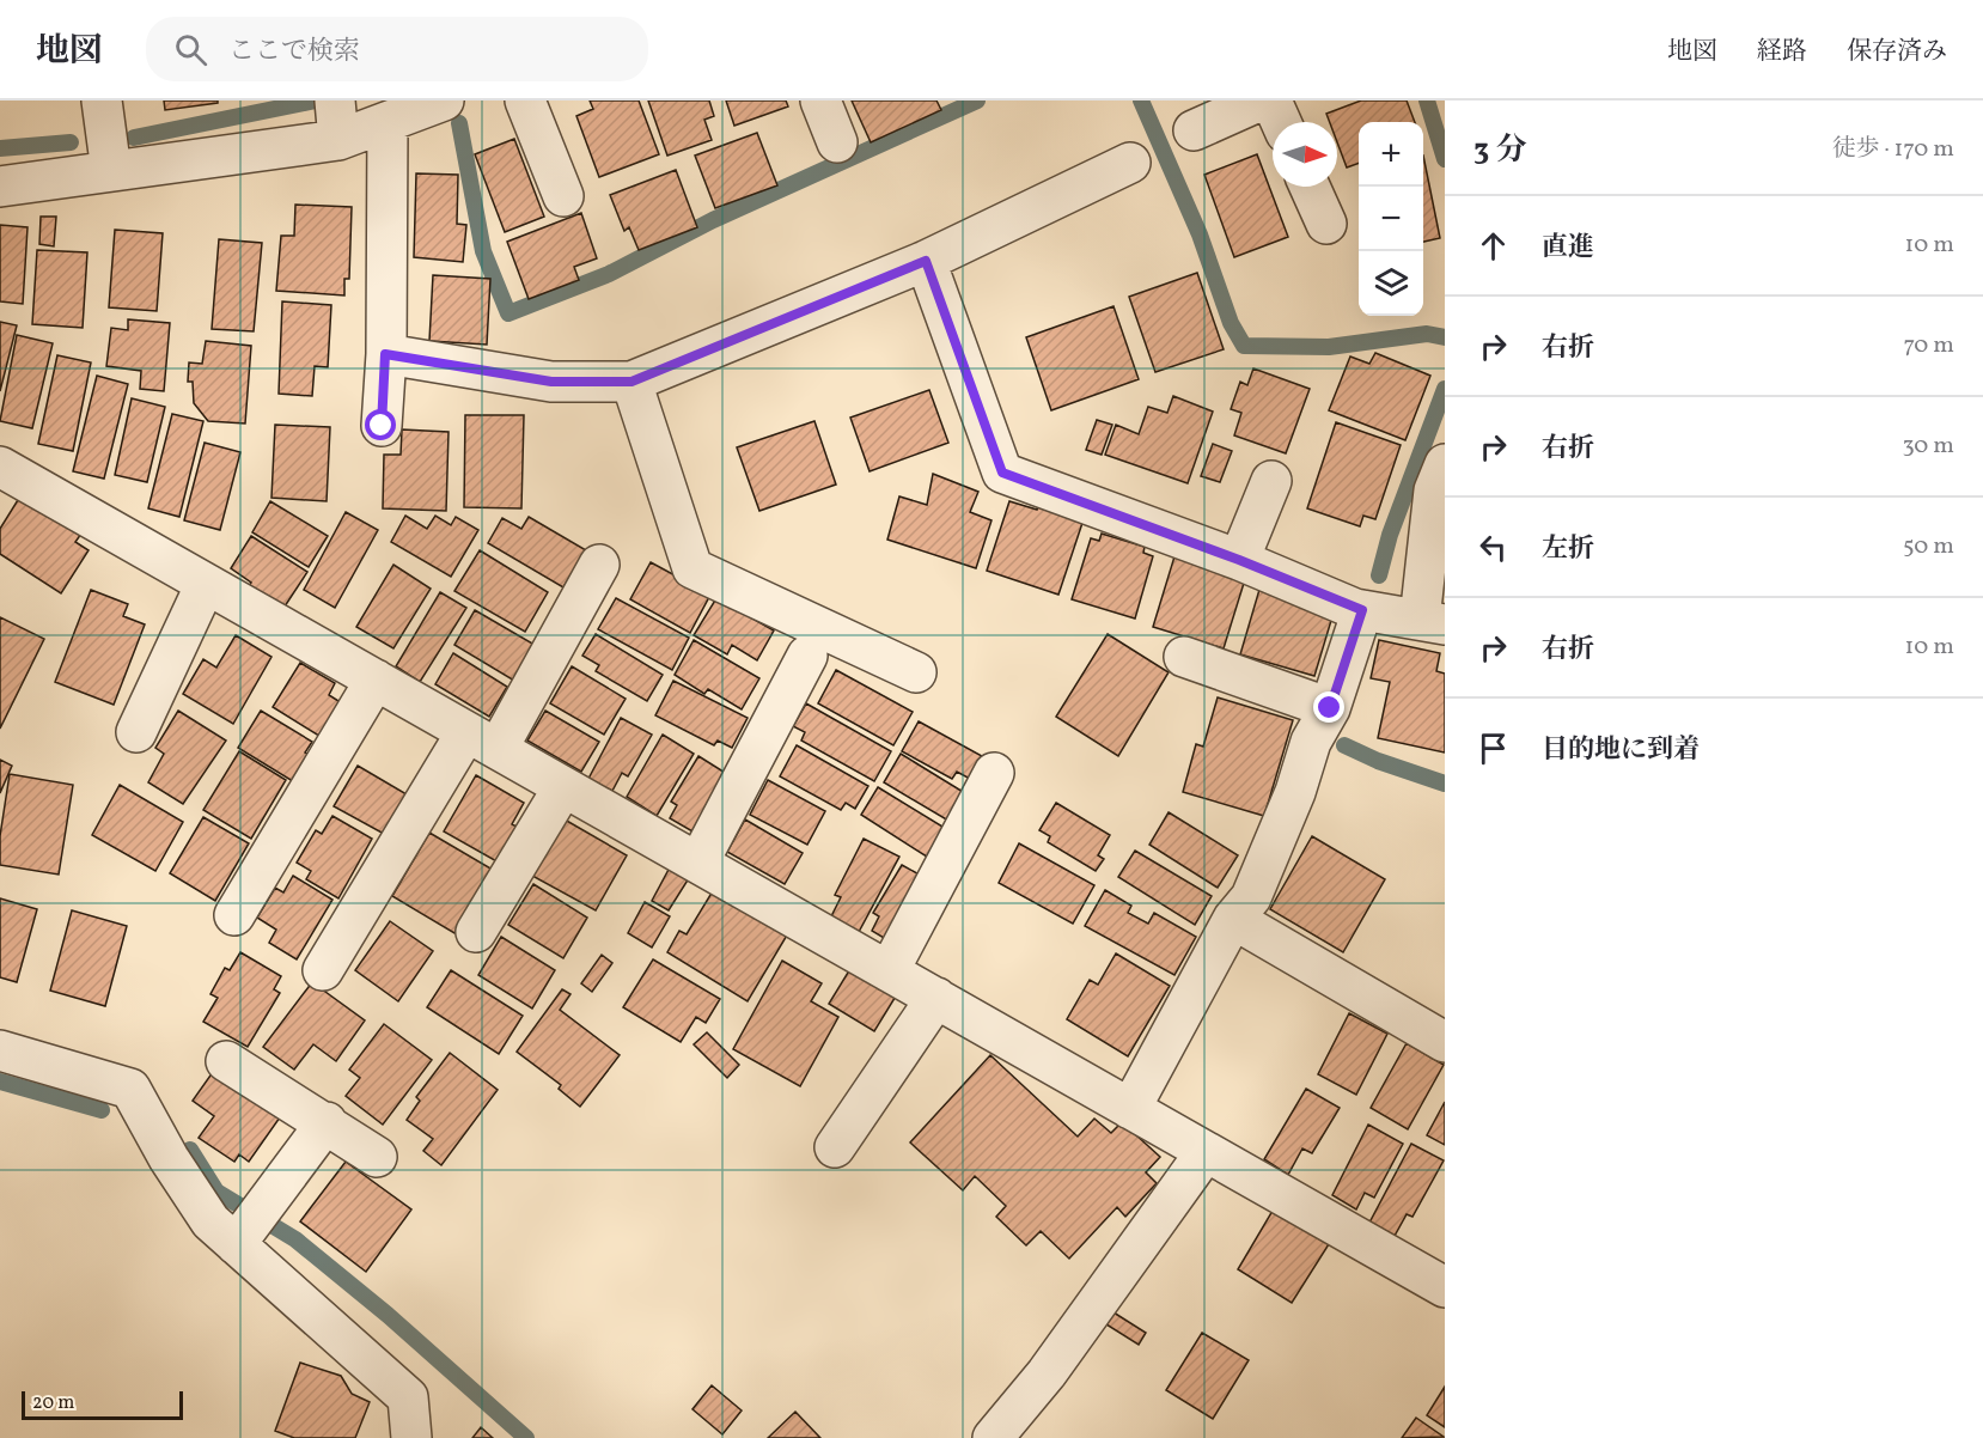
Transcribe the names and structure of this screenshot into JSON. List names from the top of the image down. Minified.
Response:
{"scale_bar":"20 m","north":"right","page":{"header":"地図","search":"ここで検索","nav":["地図","経路","保存済み"],"heading":["3 分","徒歩 · 170 m"],"map_buttons":["+","−"],"list":[["直進","10 m"],["右折","70 m"],["右折","30 m"],["左折","50 m"],["右折","10 m"],"目的地に到着"],"scale":"20 m"}}
